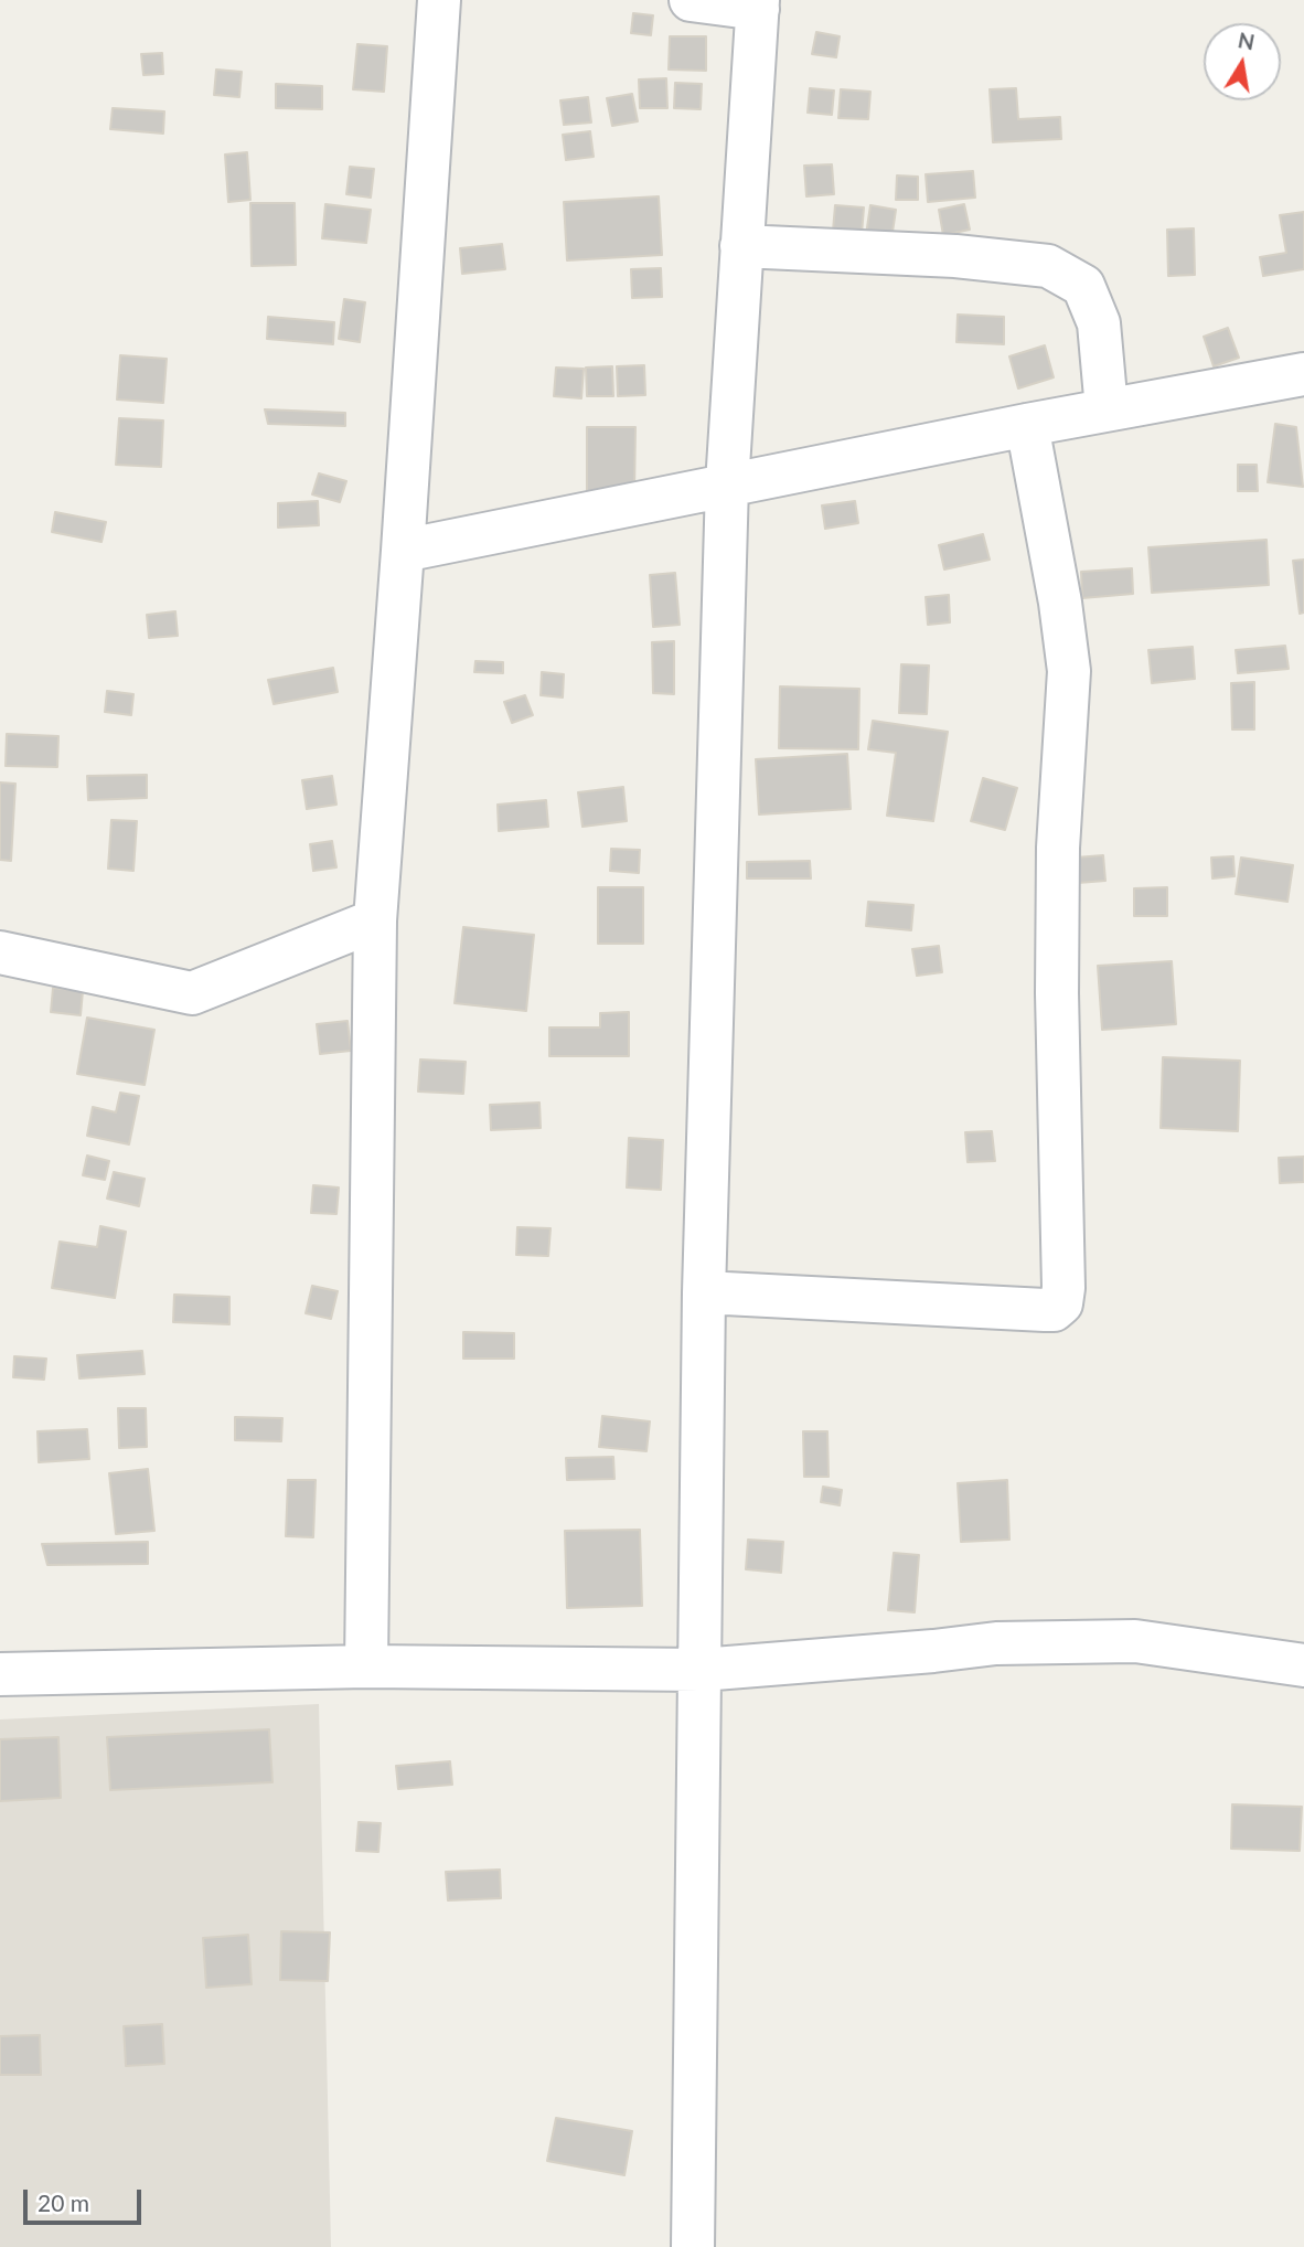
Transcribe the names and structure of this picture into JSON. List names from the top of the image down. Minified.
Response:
{"scale_bar":"20 m","north":"top"}
